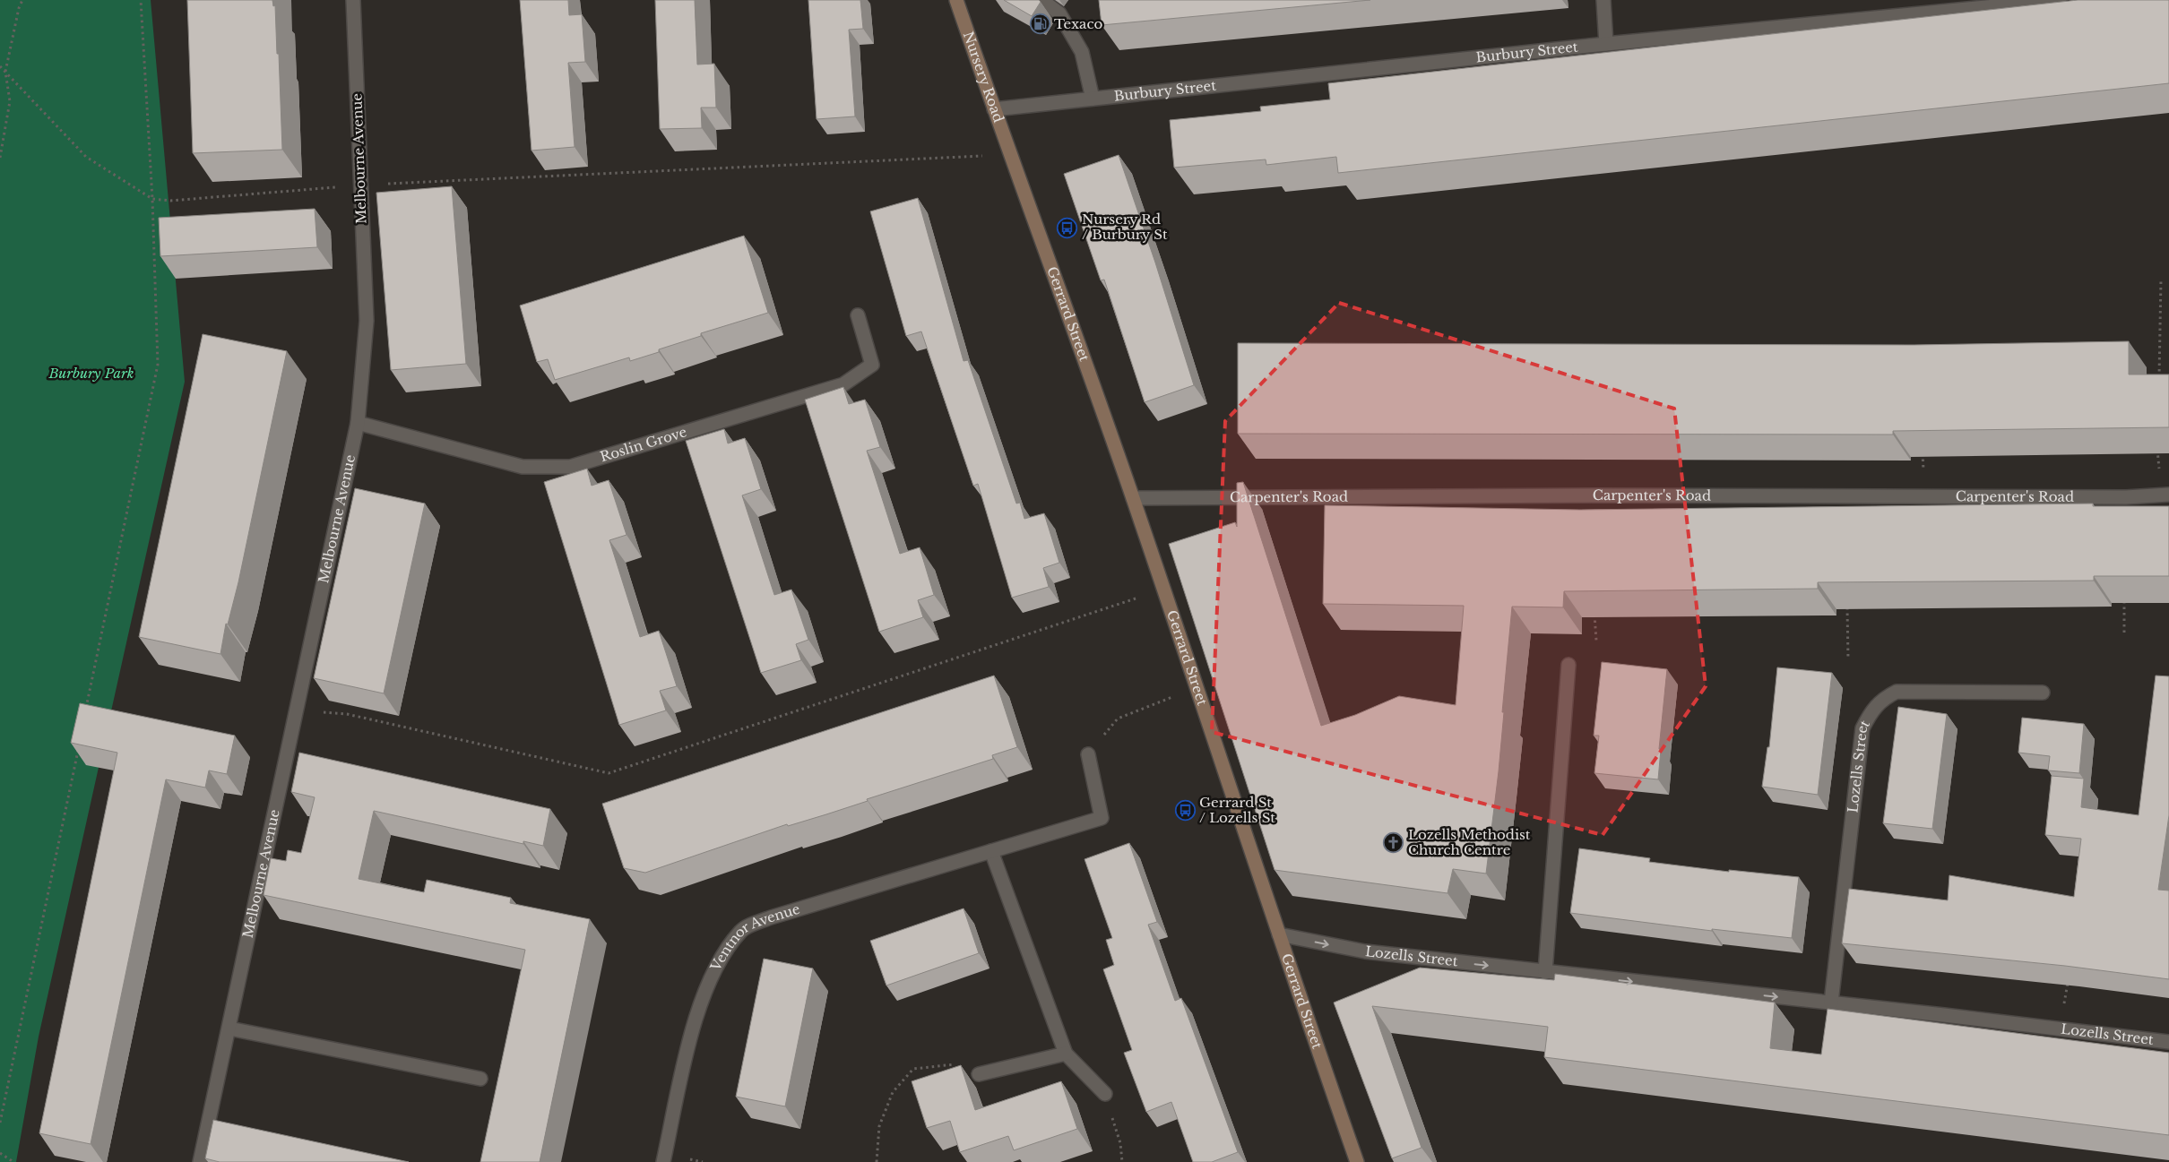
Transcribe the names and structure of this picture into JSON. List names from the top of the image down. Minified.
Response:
{"streets":{"main road":["Nursery Road","Gerrard Street"],"street":["Burbury Street","Melbourne Avenue","Roslin Grove","Carpenter's Road","Lozells Street","Ventnor Avenue"]},"crossings":[["Burbury Street","Nursery Road"],["Nursery Road","Gerrard Street"],["Melbourne Avenue","Roslin Grove"],["Gerrard Street","Carpenter's Road"],["Gerrard Street","Lozells Street"]],"one_way":["Lozells Street"],"parks":["Burbury Park"],"places":{"fuel station":["Texaco"],"bus stop":["Nursery Rd / Burbury St","Gerrard St / Lozells St"],"church":["Lozells Methodist Church Centre"]}}
